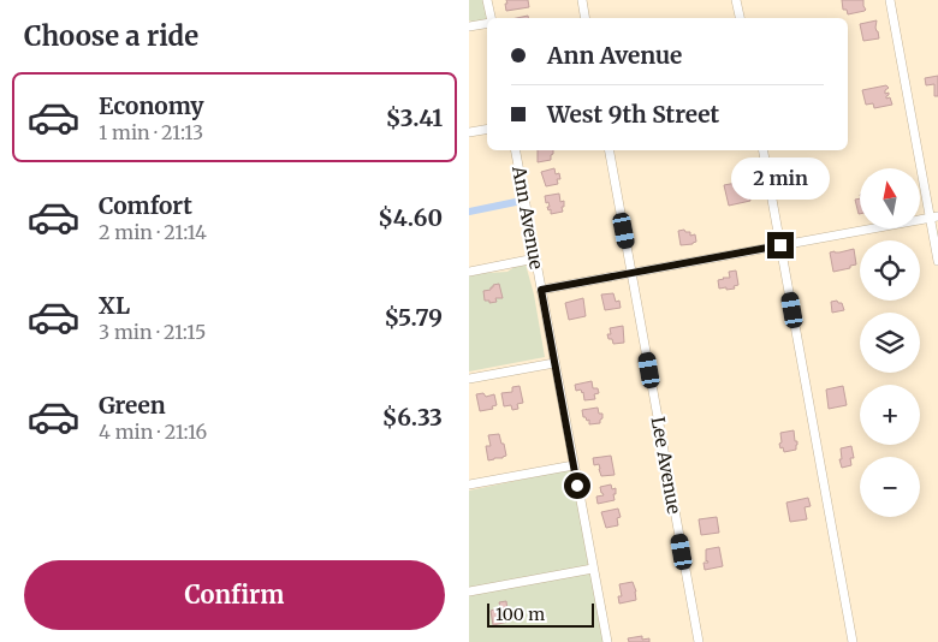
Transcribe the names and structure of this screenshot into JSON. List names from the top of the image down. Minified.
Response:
{"streets":{"street":["Ann Avenue","Lee Avenue"]},"scale_bar":"100 m","north":"top","page":{"heading":"Choose a ride","banner":["Ann Avenue","West 9th Street"],"list":[{"name":"Economy","note":"1 min · 21:13","value":"$3.41"},{"name":"Comfort","note":"2 min · 21:14","value":"$4.60"},{"name":"XL","note":"3 min · 21:15","value":"$5.79"},{"name":"Green","note":"4 min · 21:16","value":"$6.33"}],"bubble":"2 min","map_buttons":["+","−"],"buttons":"Confirm","scale":"100 m"}}
